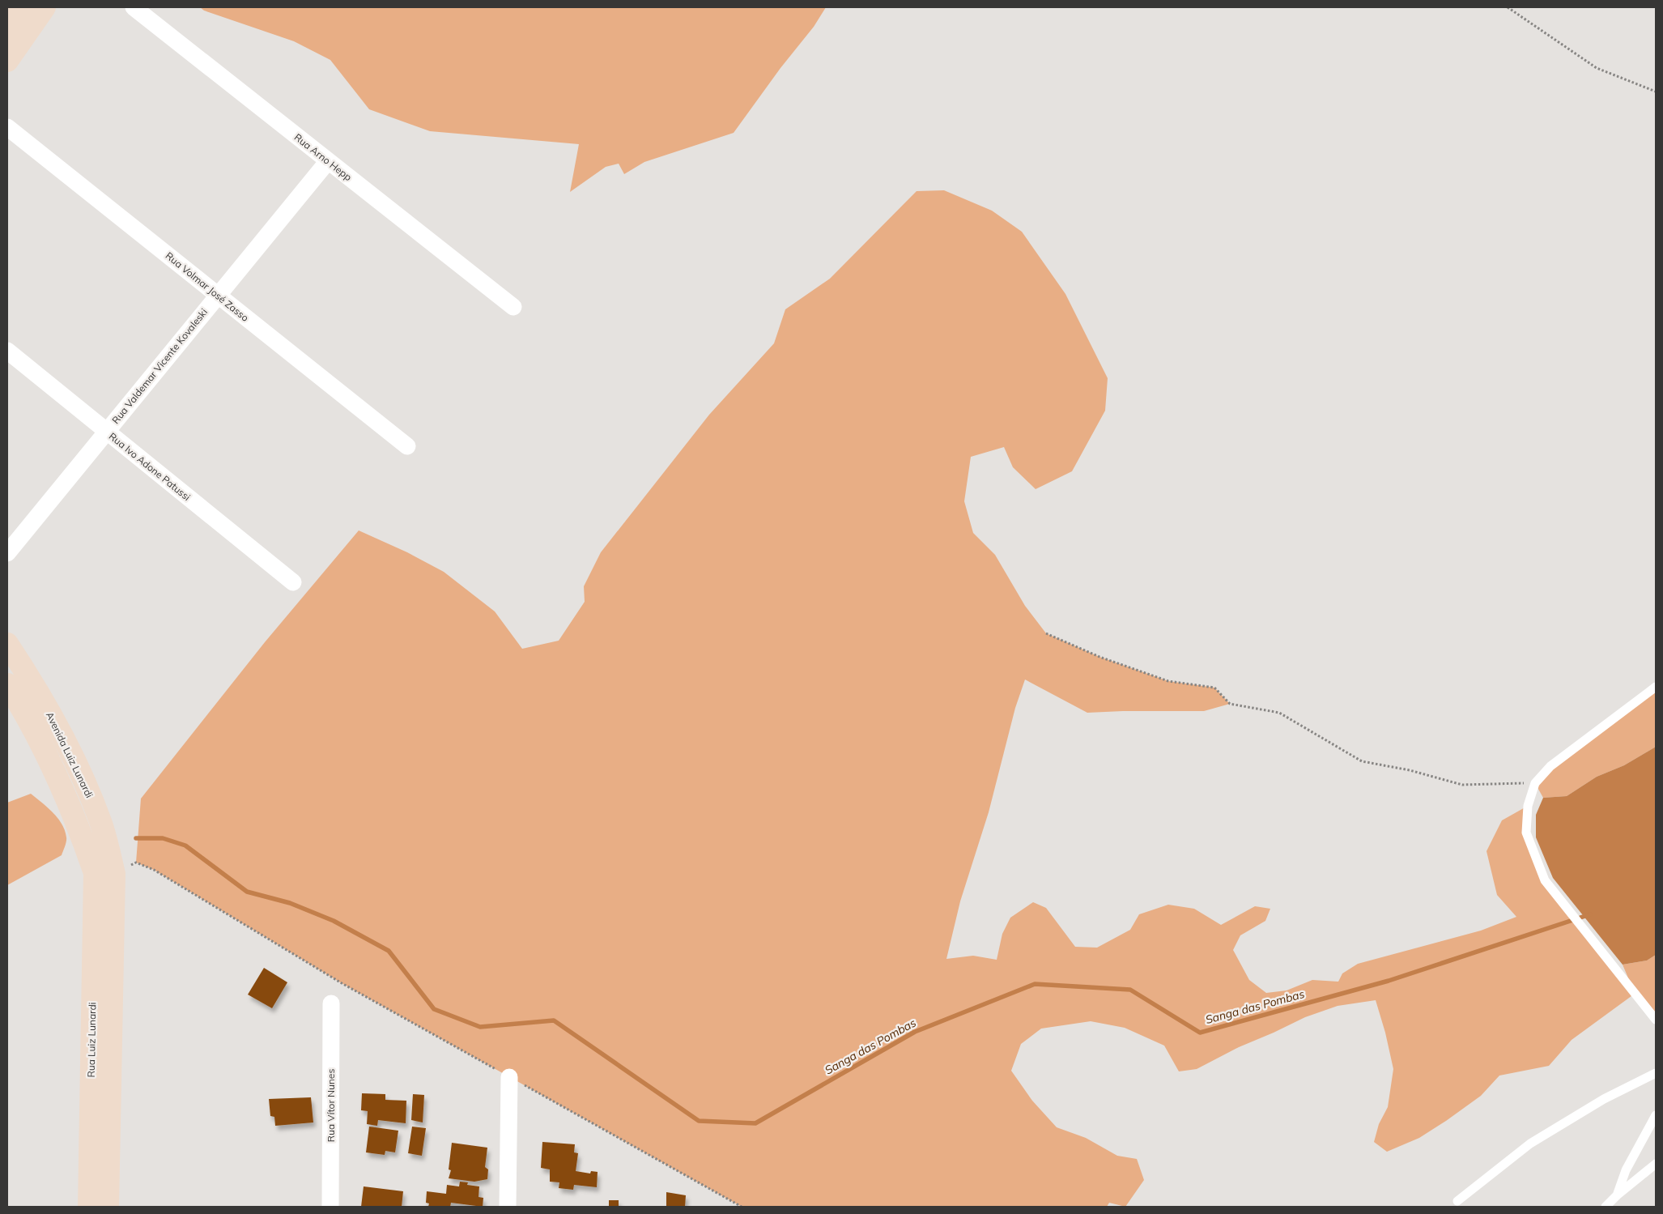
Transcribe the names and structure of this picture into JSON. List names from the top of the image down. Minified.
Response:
{"streets":{"street":["Rua Arno Hepp","Rua Volmar José Zasso","Rua Valdemar Vicente Kovaleski","Rua Ivo Adone Patussi","Avenida Luiz Lunardi","Rua Luiz Lunardi","Rua Vítor Nunes"]},"crossings":[["Rua Arno Hepp","Rua Valdemar Vicente Kovaleski"],["Rua Volmar José Zasso","Rua Valdemar Vicente Kovaleski"],["Rua Valdemar Vicente Kovaleski","Rua Ivo Adone Patussi"],["Avenida Luiz Lunardi","Rua Luiz Lunardi"]],"water":["Sanga das Pombas"]}
